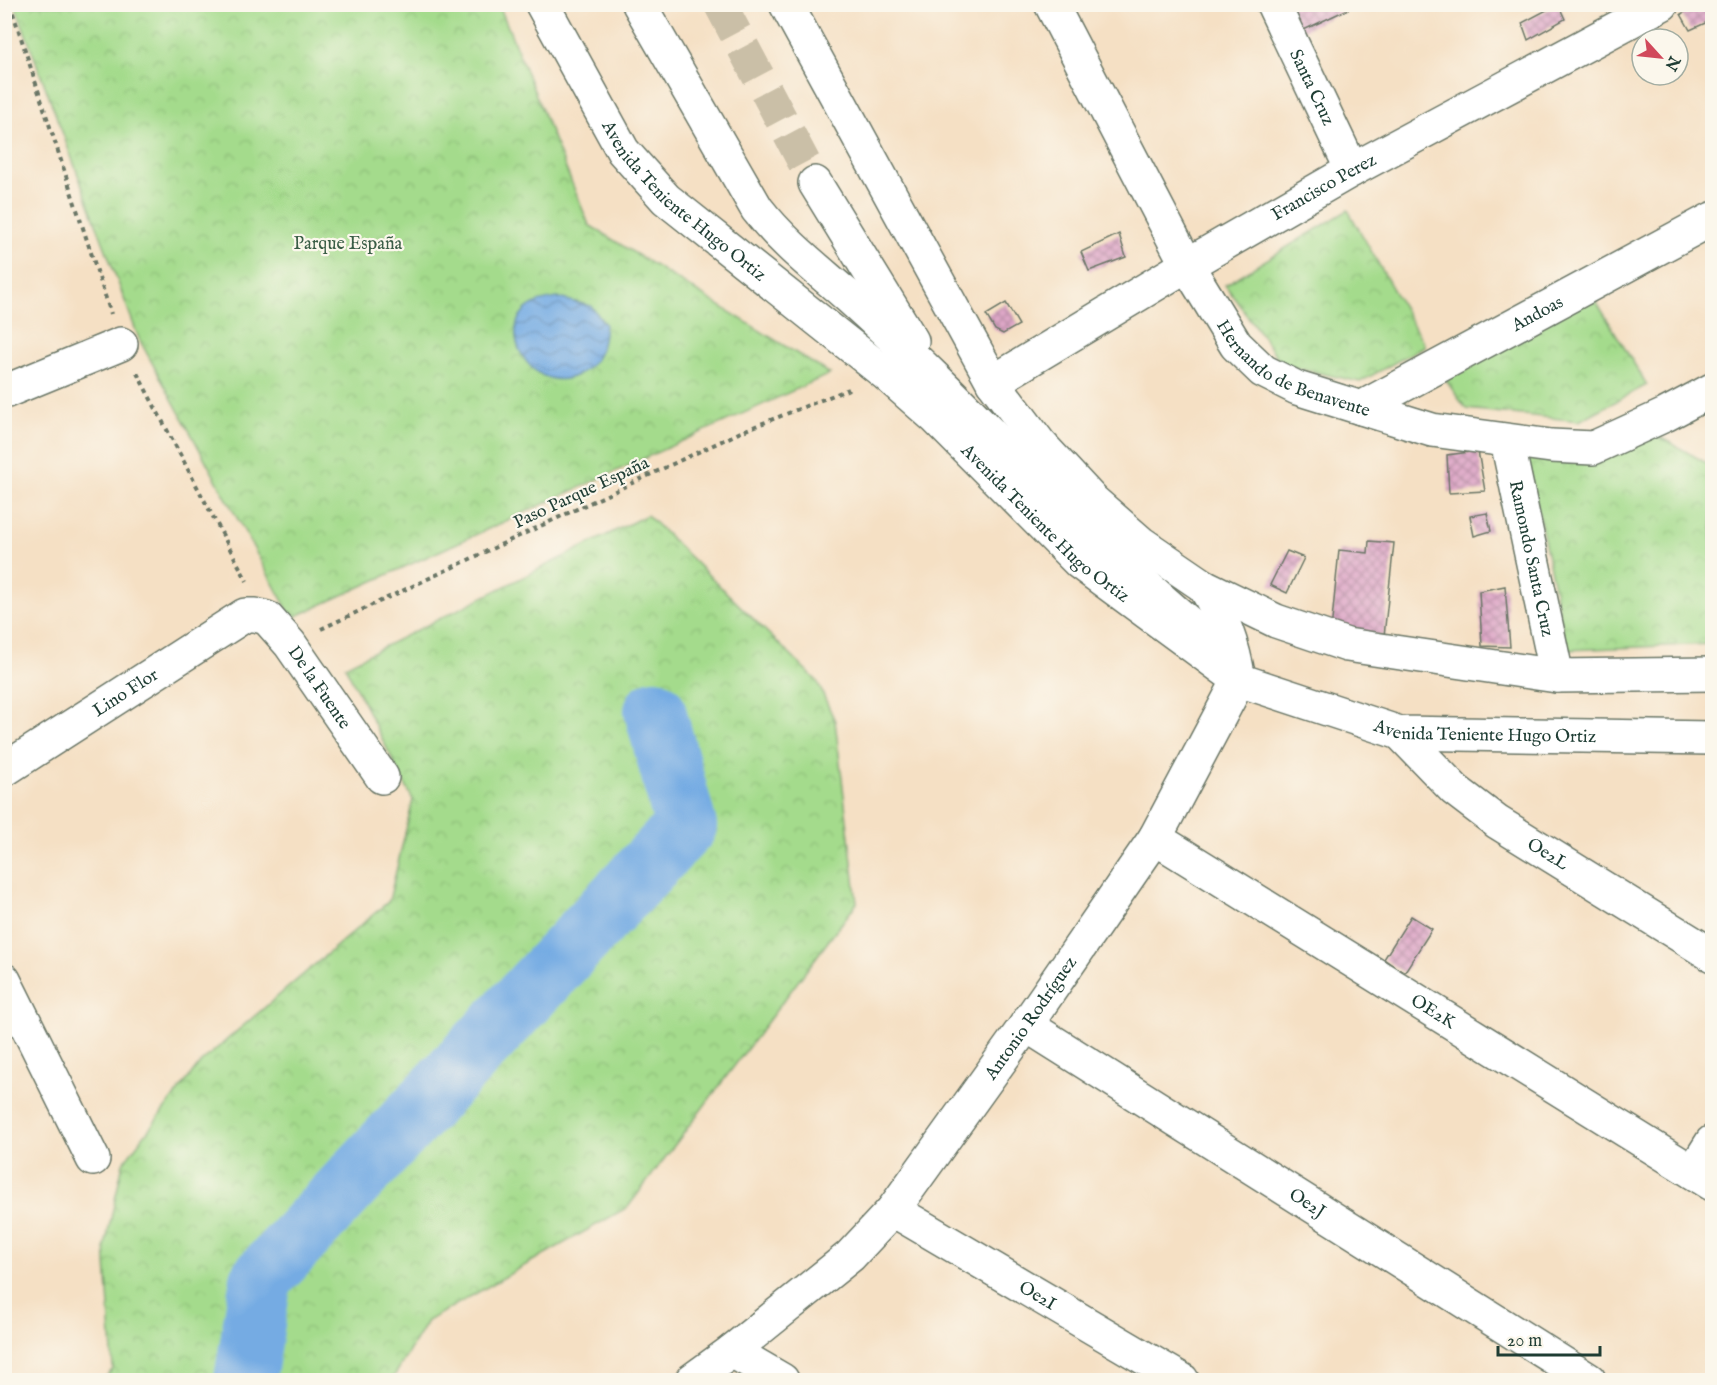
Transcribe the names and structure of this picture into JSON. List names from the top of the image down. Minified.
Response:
{"streets":{"street":["Santa Cruz","Francisco Perez","Avenida Teniente Hugo Ortiz","Andoas","Hernando de Benavente","Ramondo Santa Cruz","De la Fuente","Lino Flor","Oe2L","OE2K","Antonio Rodríguez","Oe2J","Oe2I"],"path":["Paso Parque España"]},"crossings":[["Santa Cruz","Francisco Perez"],["Francisco Perez","Hernando de Benavente"],["Avenida Teniente Hugo Ortiz","Paso Parque España"],["Avenida Teniente Hugo Ortiz","Oe2L"],["Avenida Teniente Hugo Ortiz","Antonio Rodríguez"],["Andoas","Hernando de Benavente"],["Hernando de Benavente","Ramondo Santa Cruz"],["Paso Parque España","De la Fuente"],["De la Fuente","Lino Flor"],["OE2K","Antonio Rodríguez"],["Antonio Rodríguez","Oe2J"],["Antonio Rodríguez","Oe2I"]],"parks":["Parque España"],"scale_bar":"20 m","north":"bottom right"}
